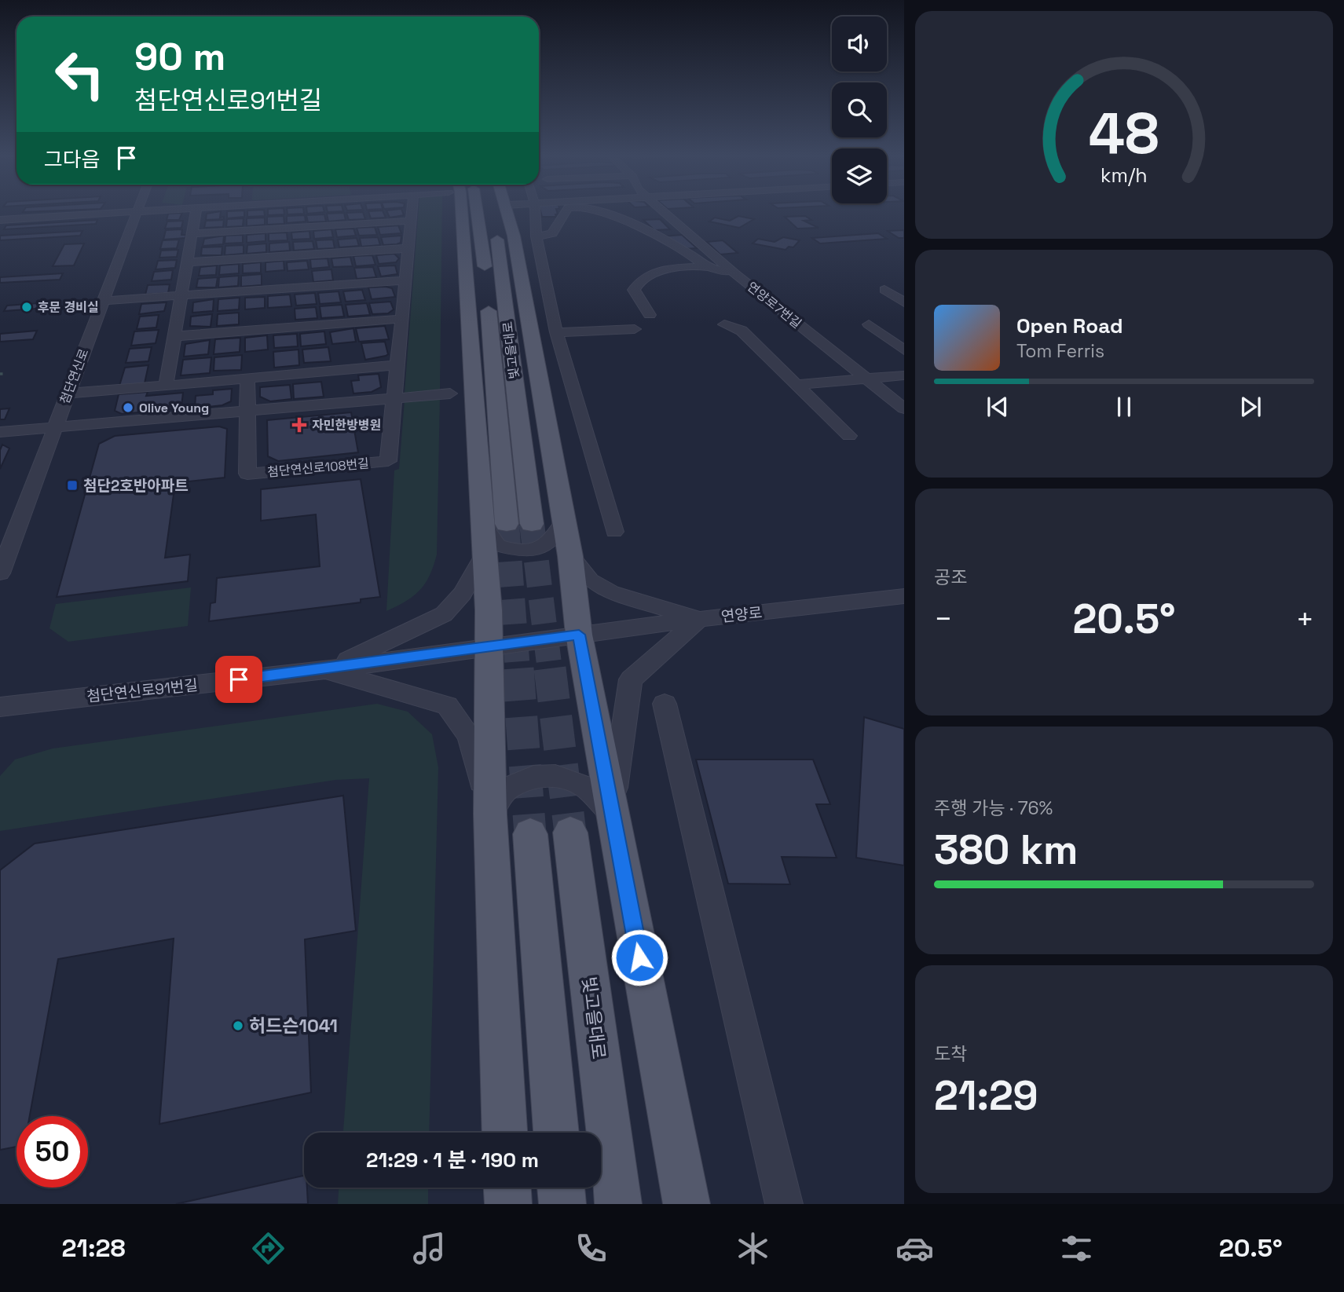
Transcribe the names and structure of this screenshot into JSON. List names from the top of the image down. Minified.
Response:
{"streets":{"main road":["빛고을대로"],"street":["연양로7번길","첨단연신로","첨단연신로108번길","연양로","첨단연신로91번길"]},"crossings":[["연양로","첨단연신로91번길"]],"places":{"other":["후문 경비실","Olive Young","허드슨1041"],"health":["자민한방병원"],"transit":["첨단2호반아파트"]},"page":{"turn":["90 m","첨단연신로91번길"],"then":"그다음","song":["Open Road","Tom Ferris"],"tile":["공조",["주행 가능 · 76%","380 km"],["도착","21:29"]],"heat":["−","20.5°","+"],"limit":"50","trip":"21:29 · 1 분 · 190 m","tabs":["21:28","20.5°"],"gauge":["48","km/h"]}}
